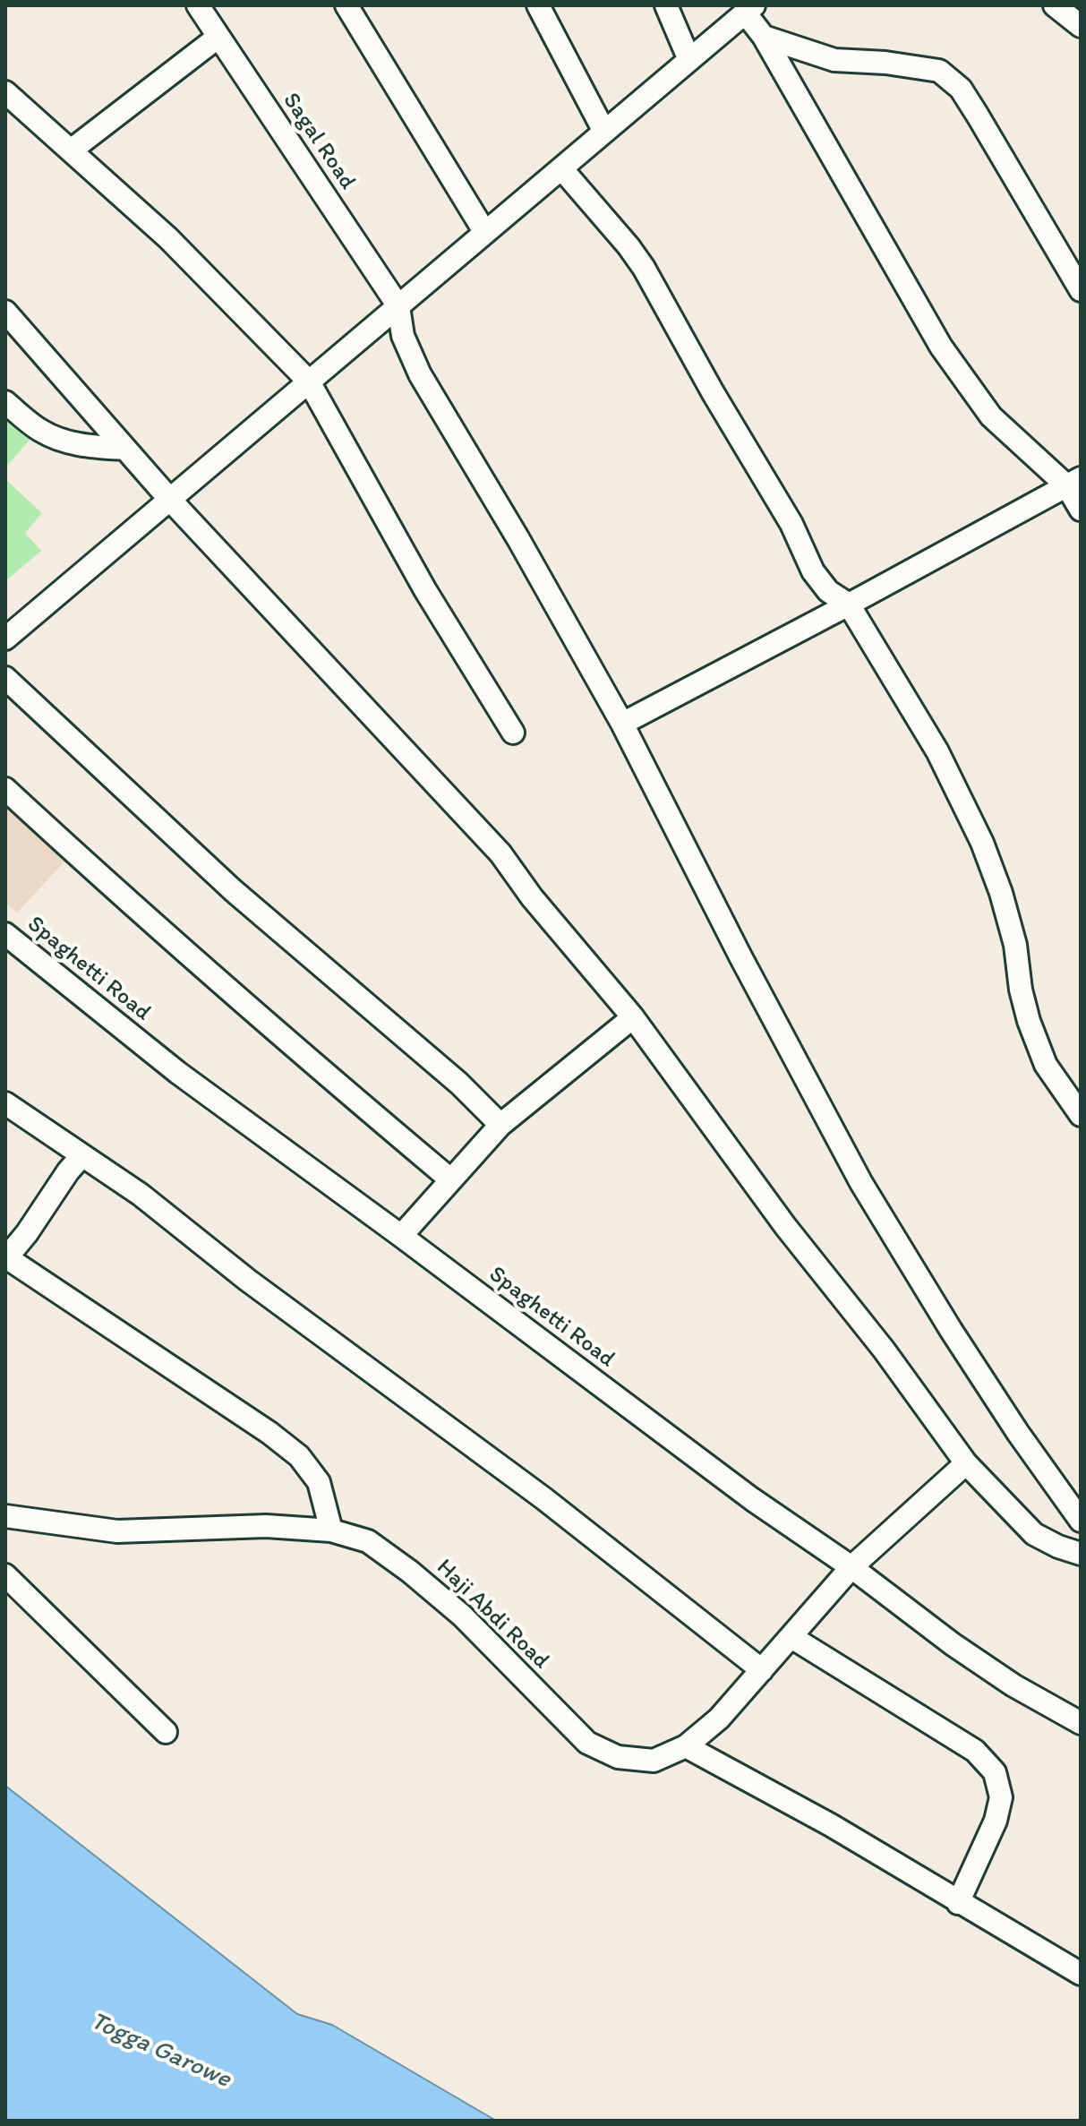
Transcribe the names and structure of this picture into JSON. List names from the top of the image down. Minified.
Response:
{"streets":{"street":["Sagal Road","Spaghetti Road","Haji Abdi Road"]},"crossings":[["Spaghetti Road","Haji Abdi Road"]],"water":["Togga Garowe"]}
